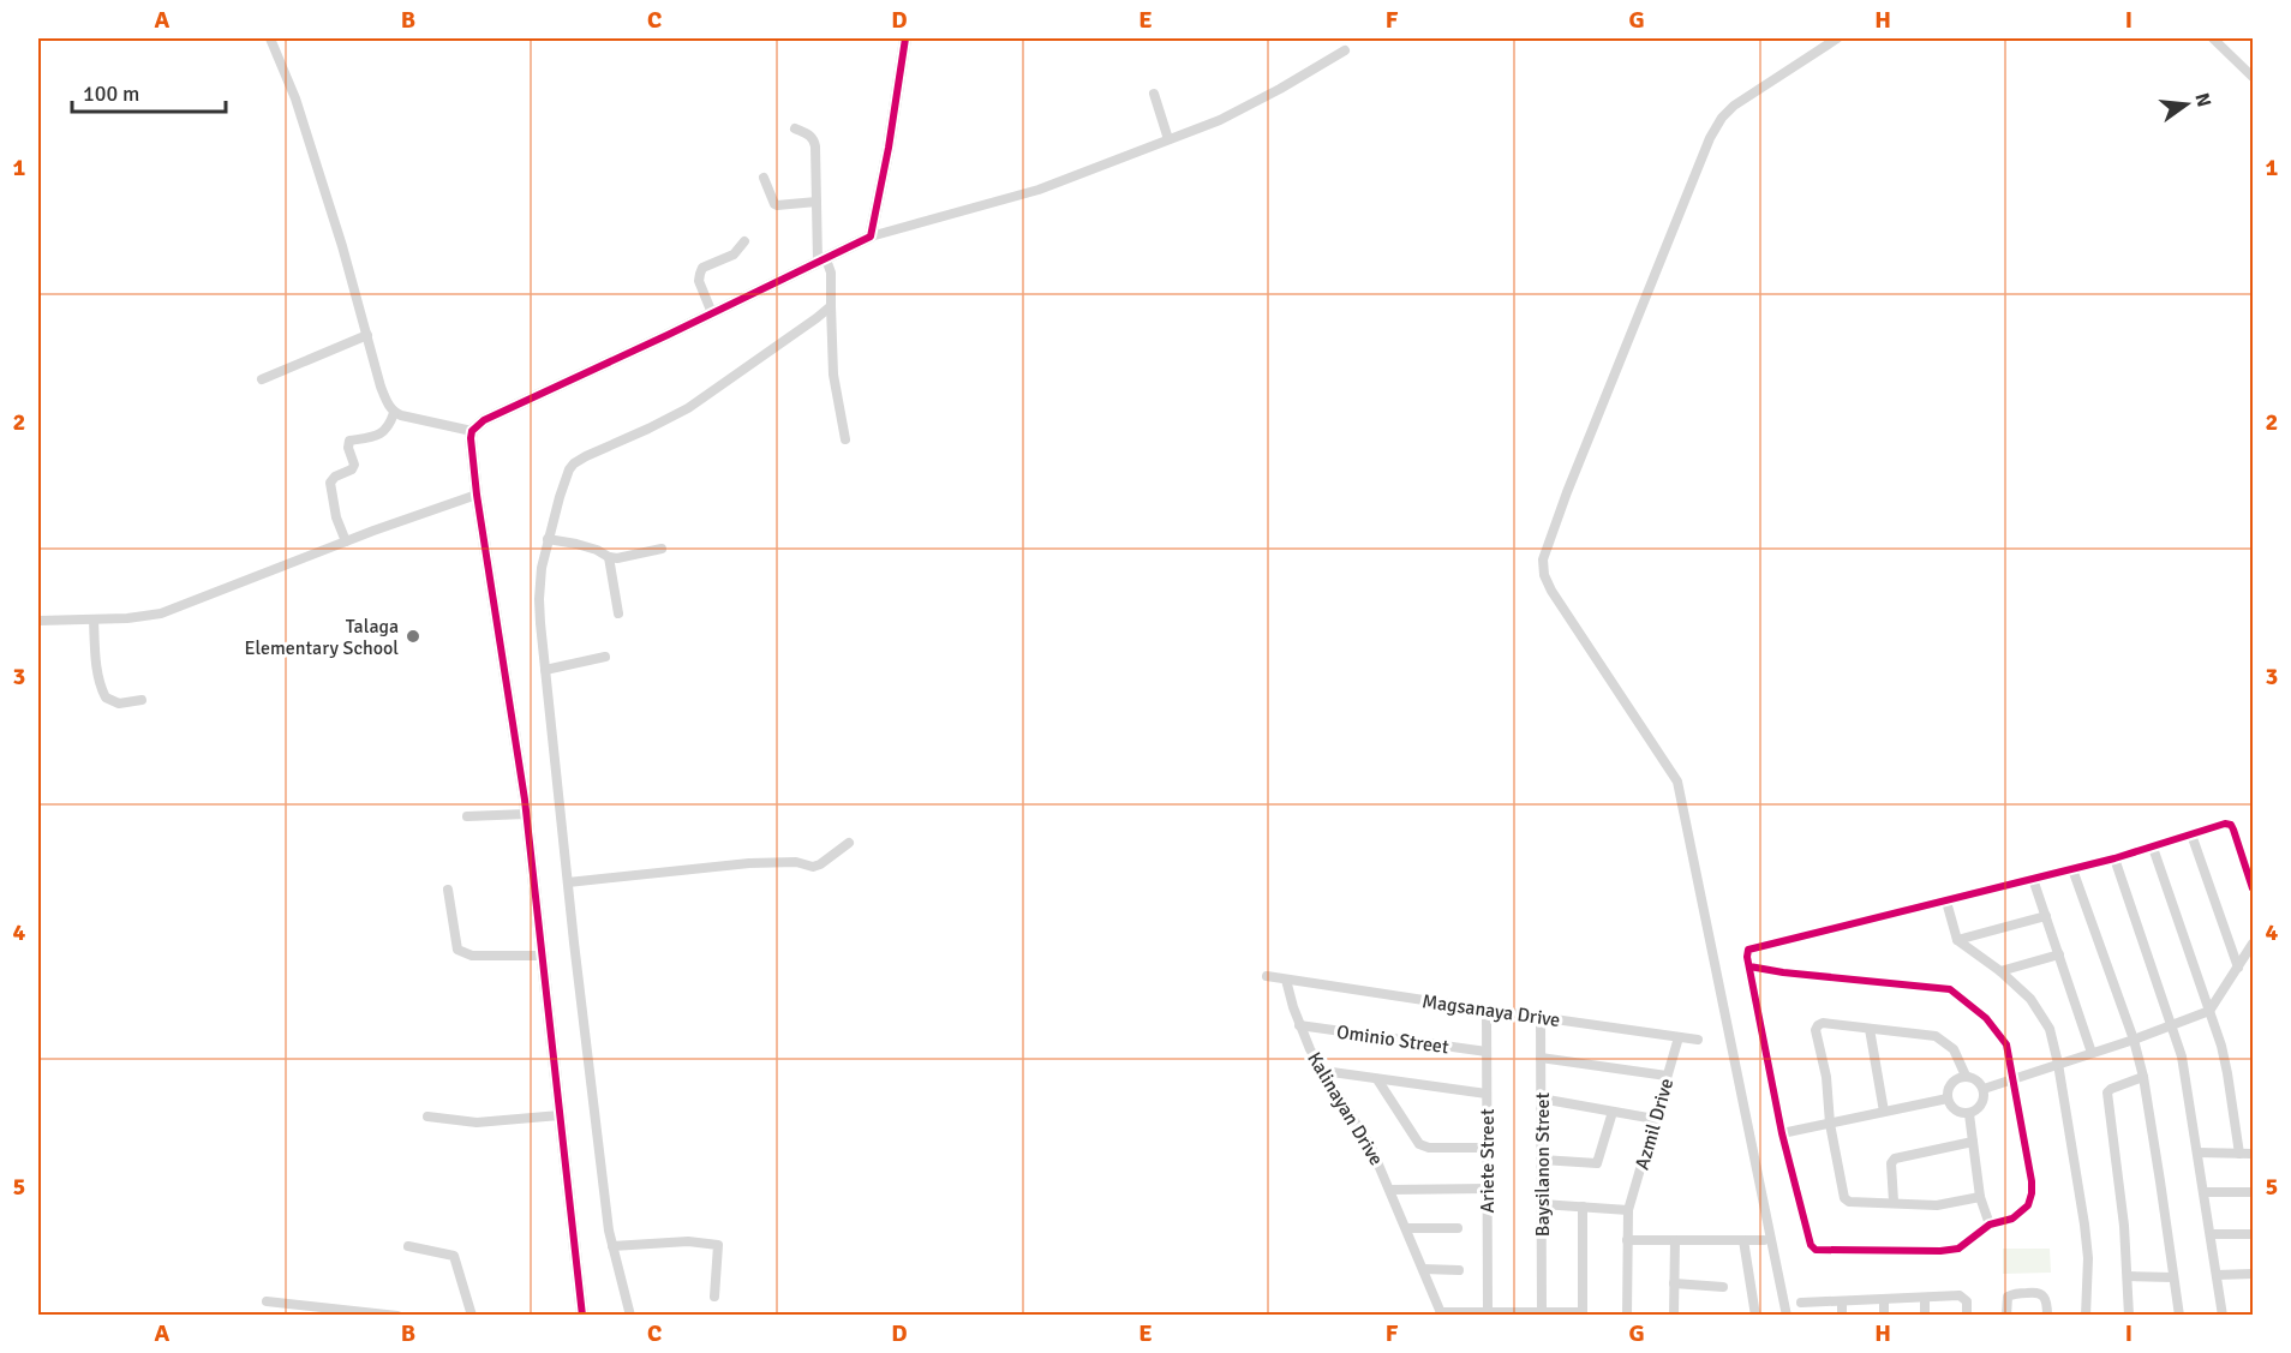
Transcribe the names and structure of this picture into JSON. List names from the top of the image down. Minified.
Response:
{"streets":{"street":["Magsanaya Drive","Ominio Street","Kalinayan Drive","Azmil Drive","Ariete Street","Baysilanon Street"]},"crossings":[["Magsanaya Drive","Kalinayan Drive"],["Magsanaya Drive","Azmil Drive"],["Magsanaya Drive","Ariete Street"],["Magsanaya Drive","Baysilanon Street"],["Ominio Street","Kalinayan Drive"],["Ominio Street","Ariete Street"]],"places":["Talaga Elementary School"],"scale_bar":"100 m","north":"right","grid":{"columns":["A","B","C","D","E","F","G","H","I"],"rows":["1","2","3","4","5"]}}
